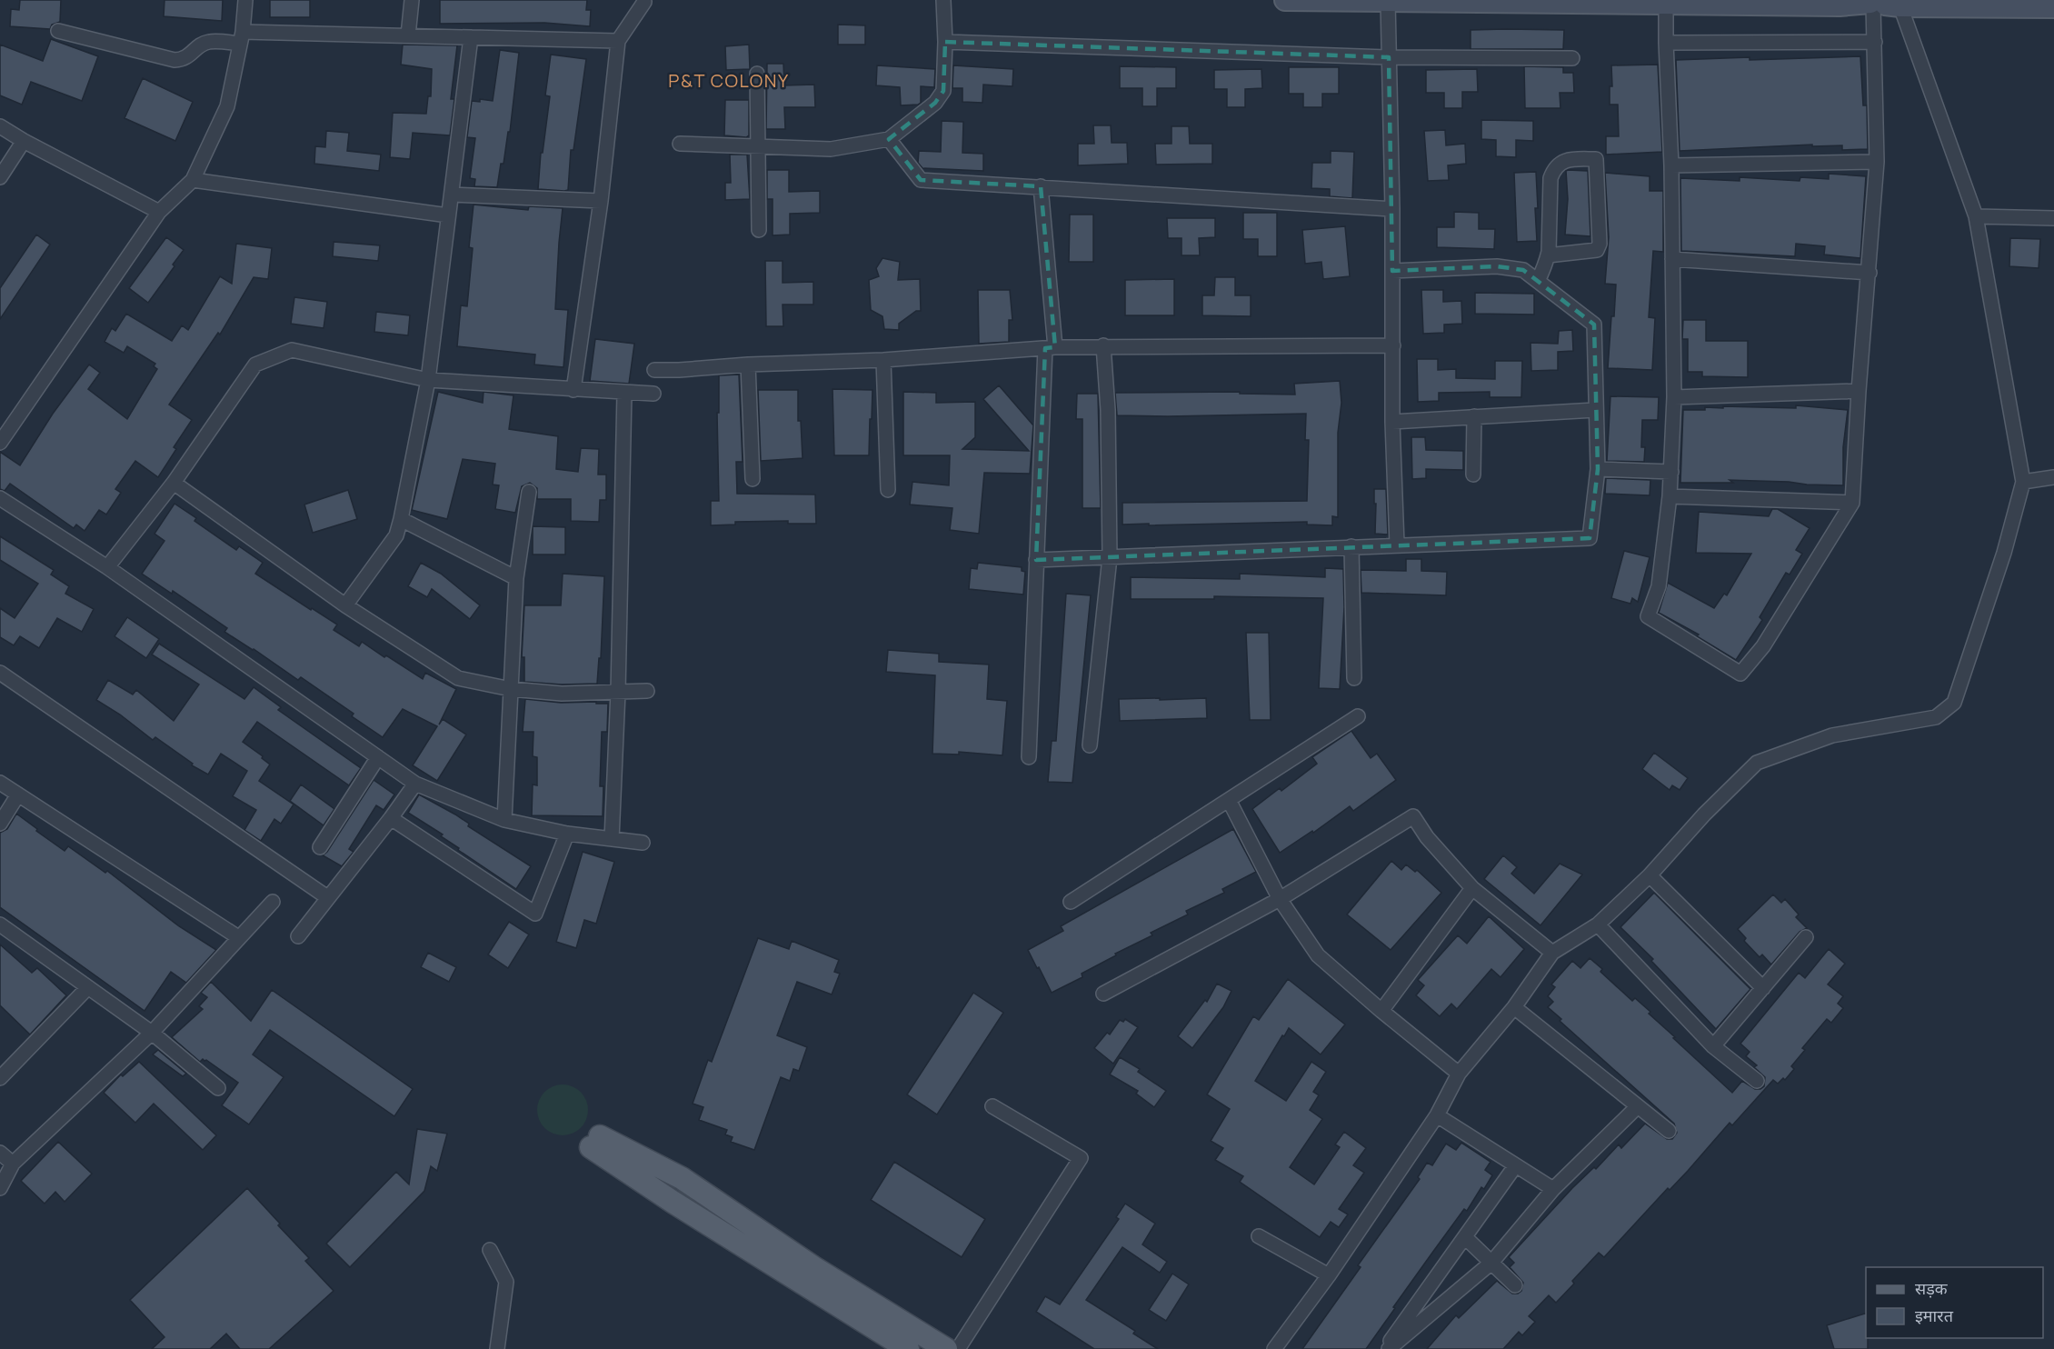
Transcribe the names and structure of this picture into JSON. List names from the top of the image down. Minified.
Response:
{"districts":["P&T COLONY"],"legend":["सड़क","इमारत"]}
